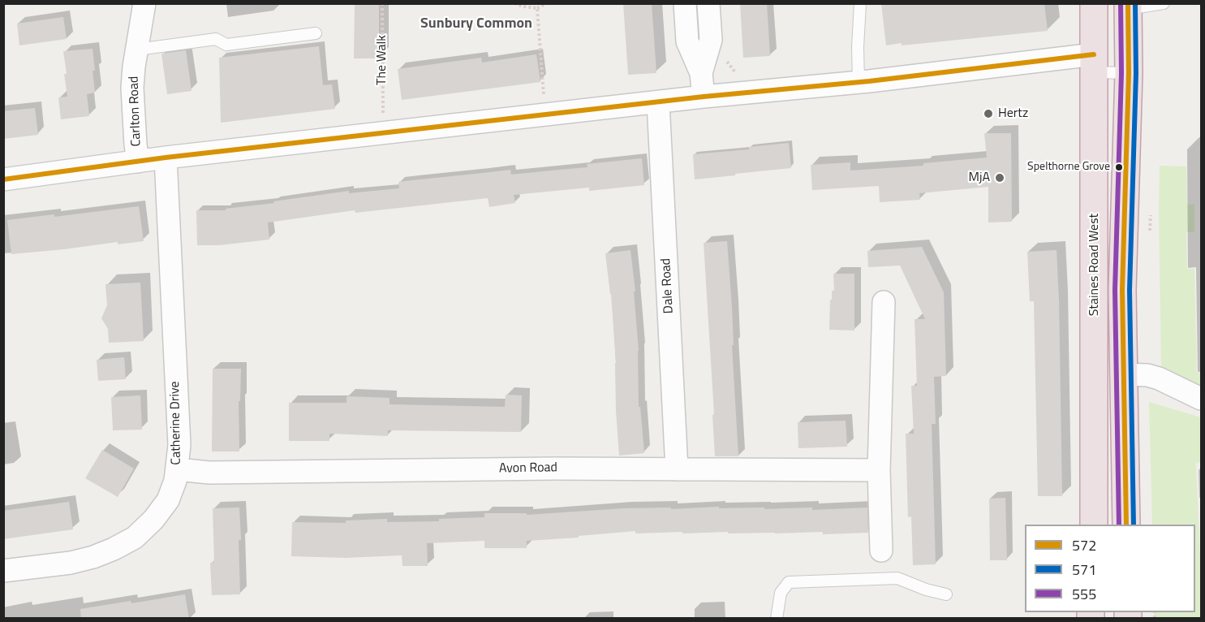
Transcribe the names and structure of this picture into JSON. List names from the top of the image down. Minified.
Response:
{"streets":{"highway":["Staines Road West"],"street":["Carlton Road","Dale Road","Catherine Drive","Avon Road"],"path":["The Walk"]},"crossings":[["Dale Road","Avon Road"],["Catherine Drive","Avon Road"]],"districts":["Sunbury Common"],"places":["Hertz","Spelthorne Grove","MjA"],"lines":["transit line 572","transit line 571","transit line 555"],"legend":["572","571","555"]}
